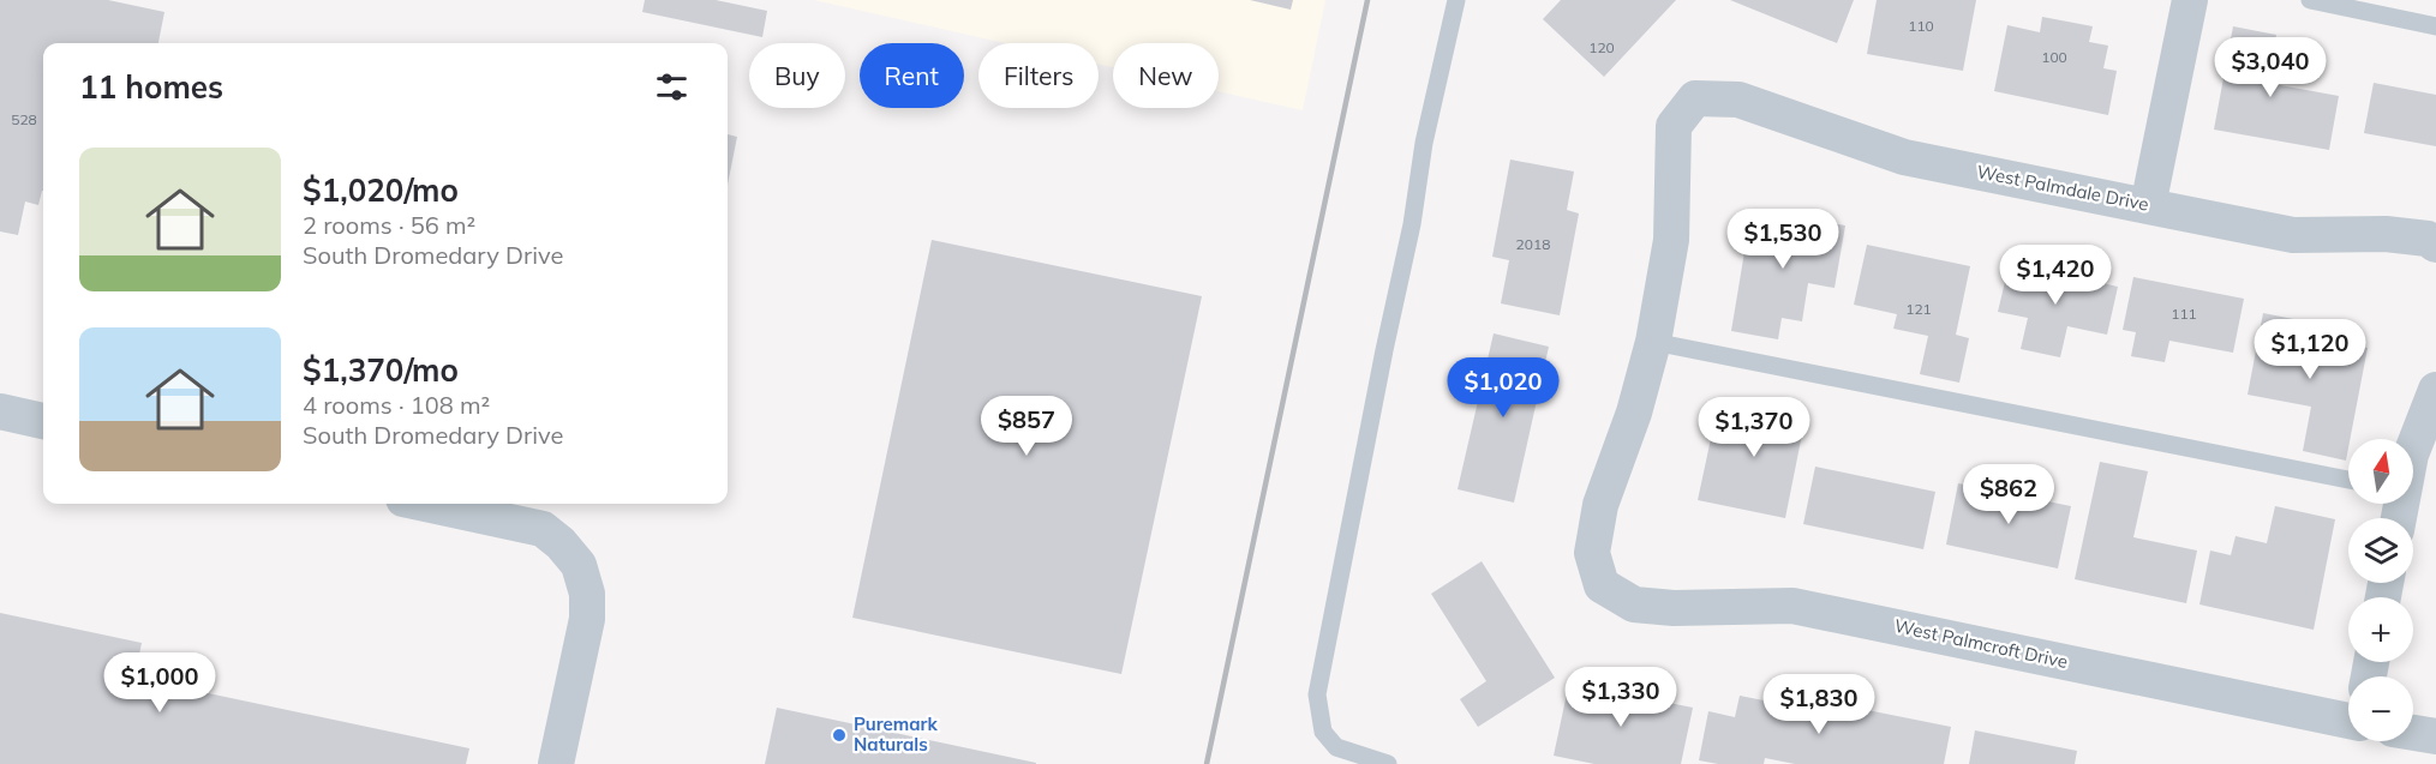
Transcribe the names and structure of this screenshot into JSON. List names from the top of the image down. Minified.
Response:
{"streets":{"street":["West Palmdale Drive","West Palmcroft Drive"]},"crossings":[["West Palmdale Drive","West Palmcroft Drive"]],"places":["Puremark Naturals"],"house_numbers":["110","120","100","528","2018","121","111"],"north":"top","page":{"price":["$3,040","$1,530","$1,420","$1,120","$1,020","$857","$1,370","$862","$1,000","$1,330","$1,830"],"chip":["Buy","Rent","Filters","New"],"heading":"11 homes","list":[{"name":"$1,020/mo","note":"2 rooms · 56 m² · South Dromedary Drive"},{"name":"$1,370/mo","note":"4 rooms · 108 m² · South Dromedary Drive"}],"map_buttons":["+","−"]}}
